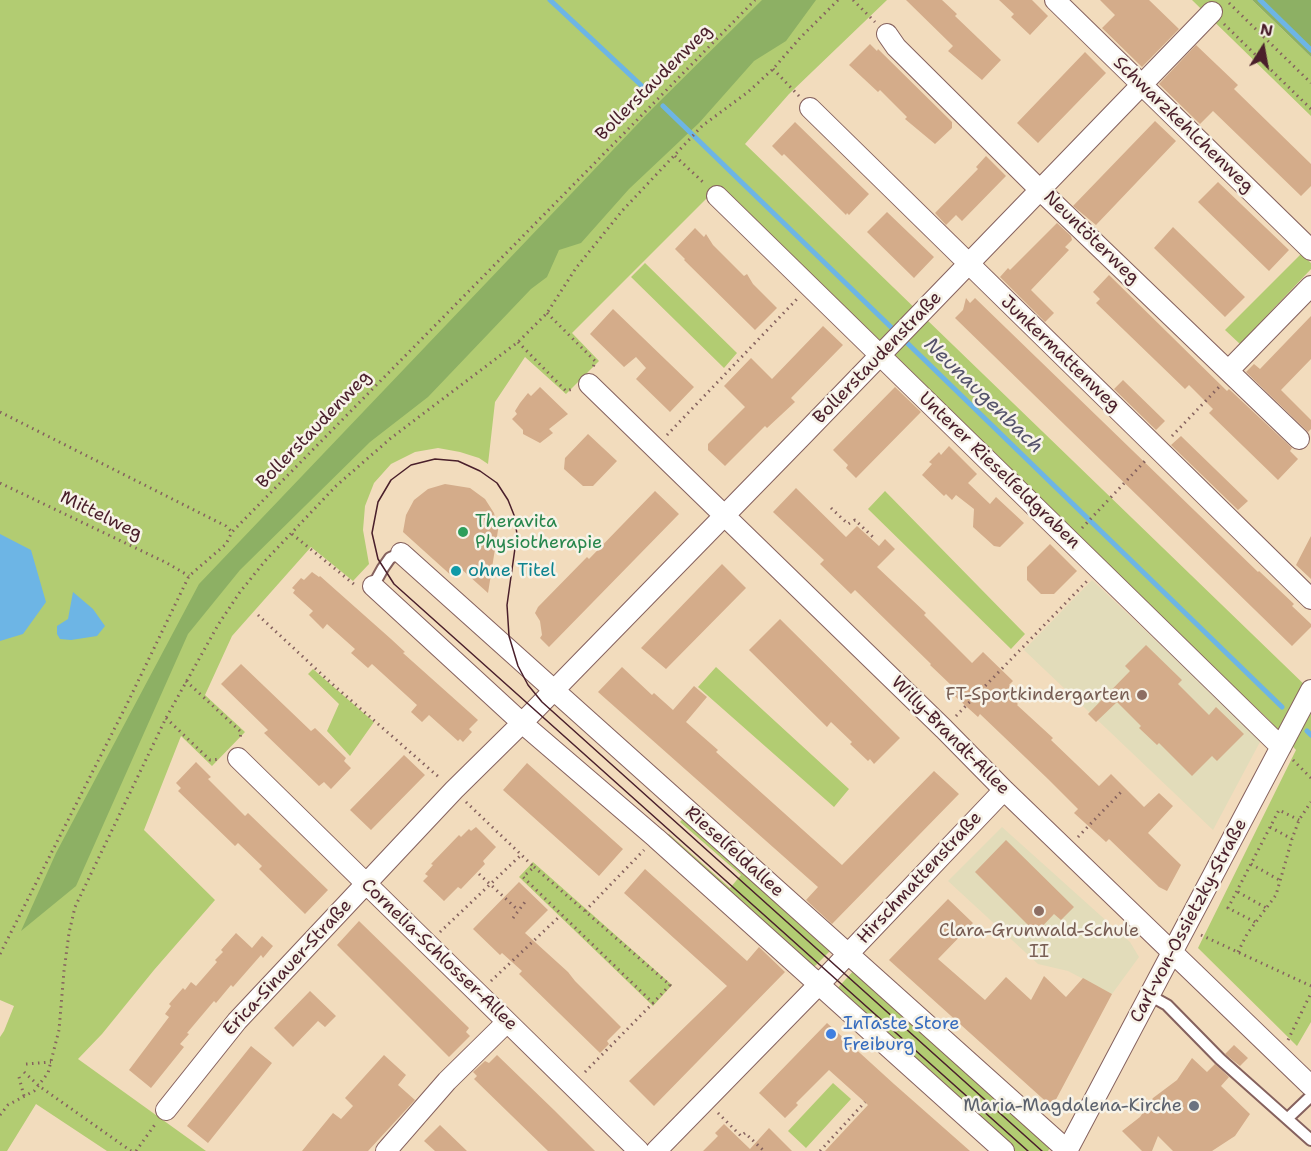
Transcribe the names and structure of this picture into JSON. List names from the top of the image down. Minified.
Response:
{"streets":{"street":["Schwarzkehlchenweg","Neuntöterweg","Junkermattenweg","Bollerstaudenstraße","Unterer Rieselfeldgraben","Willy-Brandt-Allee","Rieselfeldallee","Hirschmattenstraße","Carl-von-Ossietzky-Straße","Cornelia-Schlosser-Allee","Erica-Sinauer-Straße"],"path":["Bollerstaudenweg","Mittelweg"]},"crossings":[["Bollerstaudenweg","Mittelweg"],["Schwarzkehlchenweg","Bollerstaudenstraße"],["Neuntöterweg","Bollerstaudenstraße"],["Junkermattenweg","Bollerstaudenstraße"],["Bollerstaudenstraße","Unterer Rieselfeldgraben"],["Bollerstaudenstraße","Willy-Brandt-Allee"],["Bollerstaudenstraße","Rieselfeldallee"],["Bollerstaudenstraße","Erica-Sinauer-Straße"],["Unterer Rieselfeldgraben","Carl-von-Ossietzky-Straße"],["Willy-Brandt-Allee","Hirschmattenstraße"],["Willy-Brandt-Allee","Carl-von-Ossietzky-Straße"],["Rieselfeldallee","Hirschmattenstraße"],["Rieselfeldallee","Carl-von-Ossietzky-Straße"],["Rieselfeldallee","Erica-Sinauer-Straße"],["Cornelia-Schlosser-Allee","Erica-Sinauer-Straße"]],"water":["Neunaugenbach"],"places":["Theravita Physiotherapie","ohne Titel","FT-Sportkindergarten","Clara-Grunwald-Schule II","InTaste Store Freiburg","Maria-Magdalena-Kirche"],"north":"top"}
